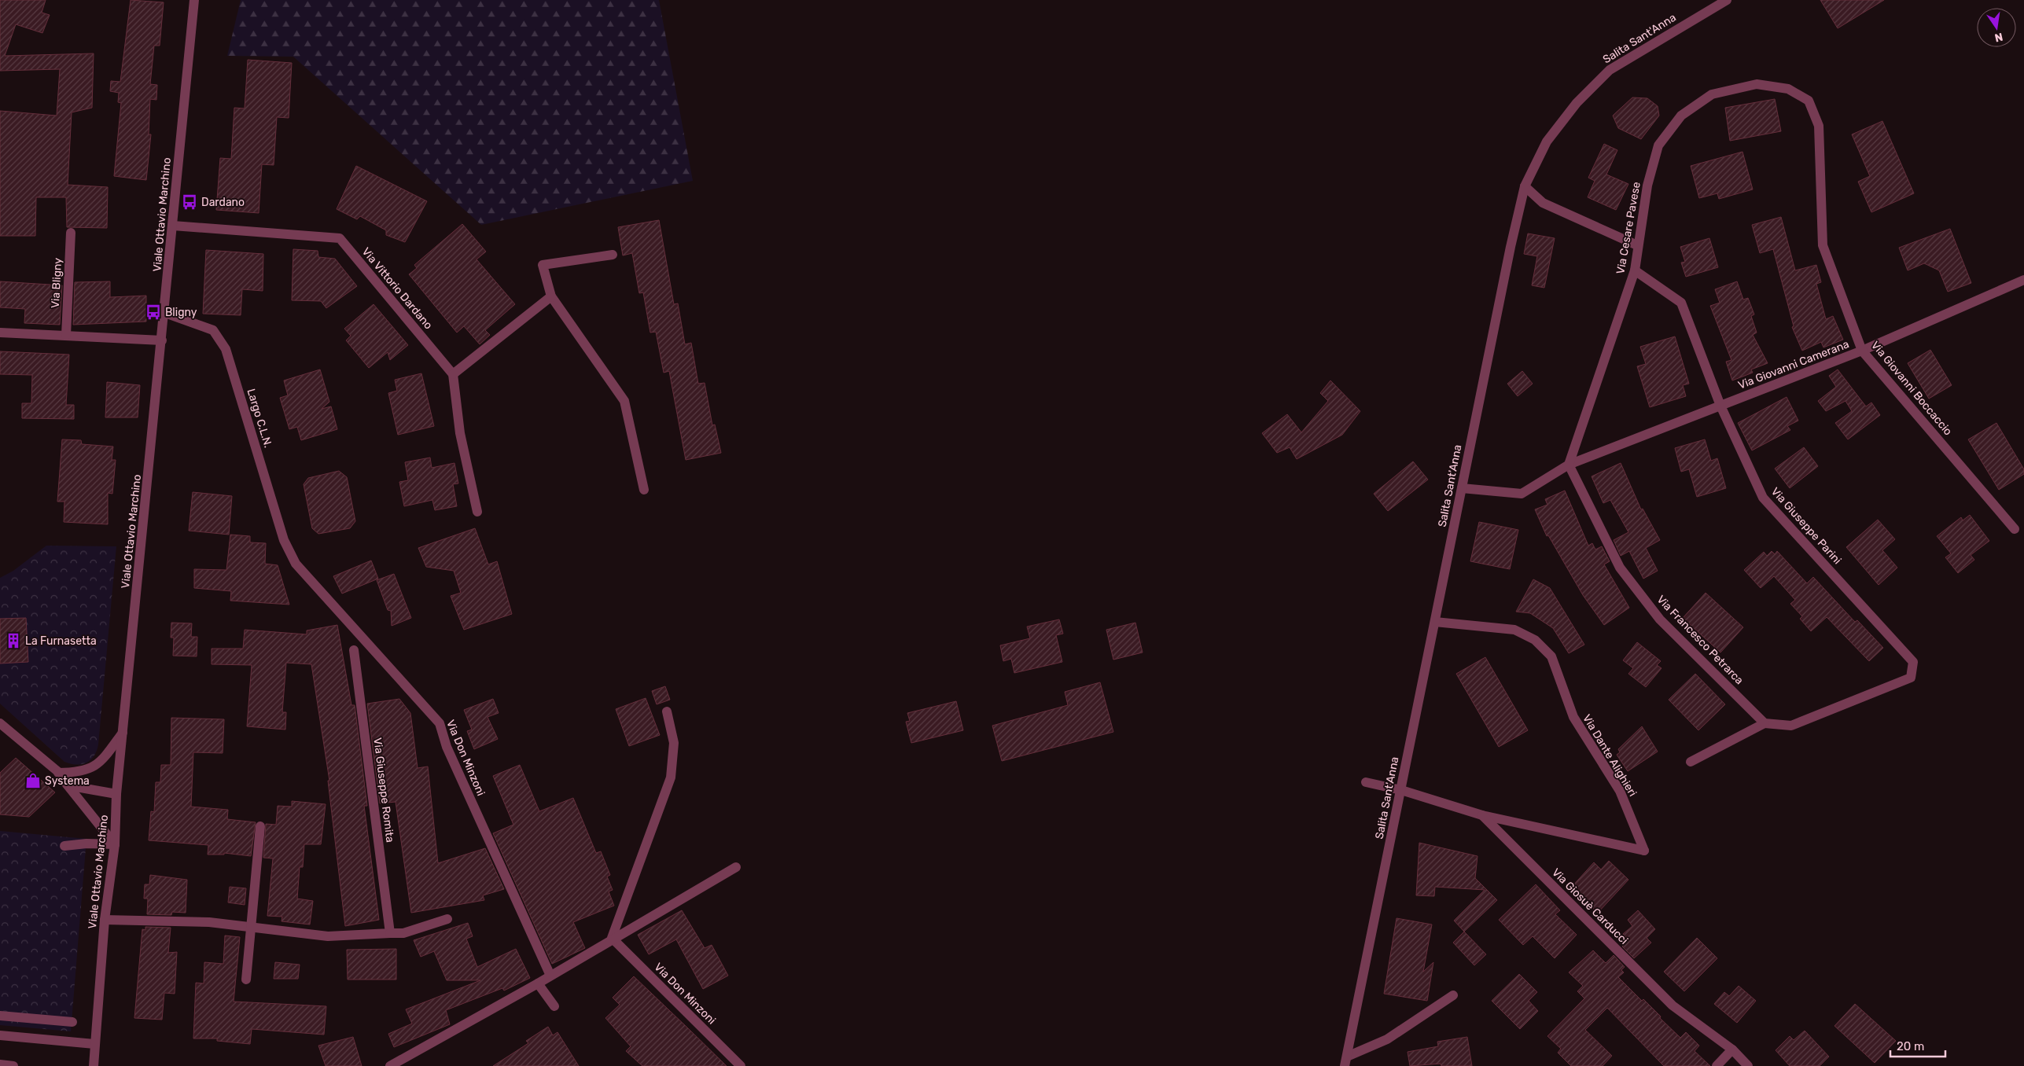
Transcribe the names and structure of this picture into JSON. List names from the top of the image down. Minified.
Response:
{"streets":{"street":["Salita Sant'Anna","Viale Ottavio Marchino","Via Cesare Pavese","Via Bligny","Via Vittorio Dardano","Via Giovanni Camerana","Via Giovanni Boccaccio","Largo C.L.N.","Via Giuseppe Parini","Via Francesco Petrarca","Via Dante Alighieri","Via Don Minzoni","Via Giuseppe Romita","Via Giosuè Carducci"]},"crossings":[["Salita Sant'Anna","Via Dante Alighieri"],["Salita Sant'Anna","Via Giosuè Carducci"],["Viale Ottavio Marchino","Via Vittorio Dardano"],["Viale Ottavio Marchino","Largo C.L.N."],["Via Cesare Pavese","Via Giovanni Camerana"],["Via Cesare Pavese","Via Giovanni Boccaccio"],["Via Cesare Pavese","Via Giuseppe Parini"],["Via Cesare Pavese","Via Francesco Petrarca"],["Via Giovanni Camerana","Via Giovanni Boccaccio"],["Via Giovanni Camerana","Via Giuseppe Parini"],["Via Giovanni Camerana","Via Francesco Petrarca"],["Largo C.L.N.","Via Don Minzoni"],["Via Giuseppe Parini","Via Francesco Petrarca"],["Via Dante Alighieri","Via Giosuè Carducci"]],"places":{"bus stop":["Dardano","Bligny"],"building":["La Furnasetta"],"shop":["Systema"]},"scale_bar":"20 m","north":"bottom"}
